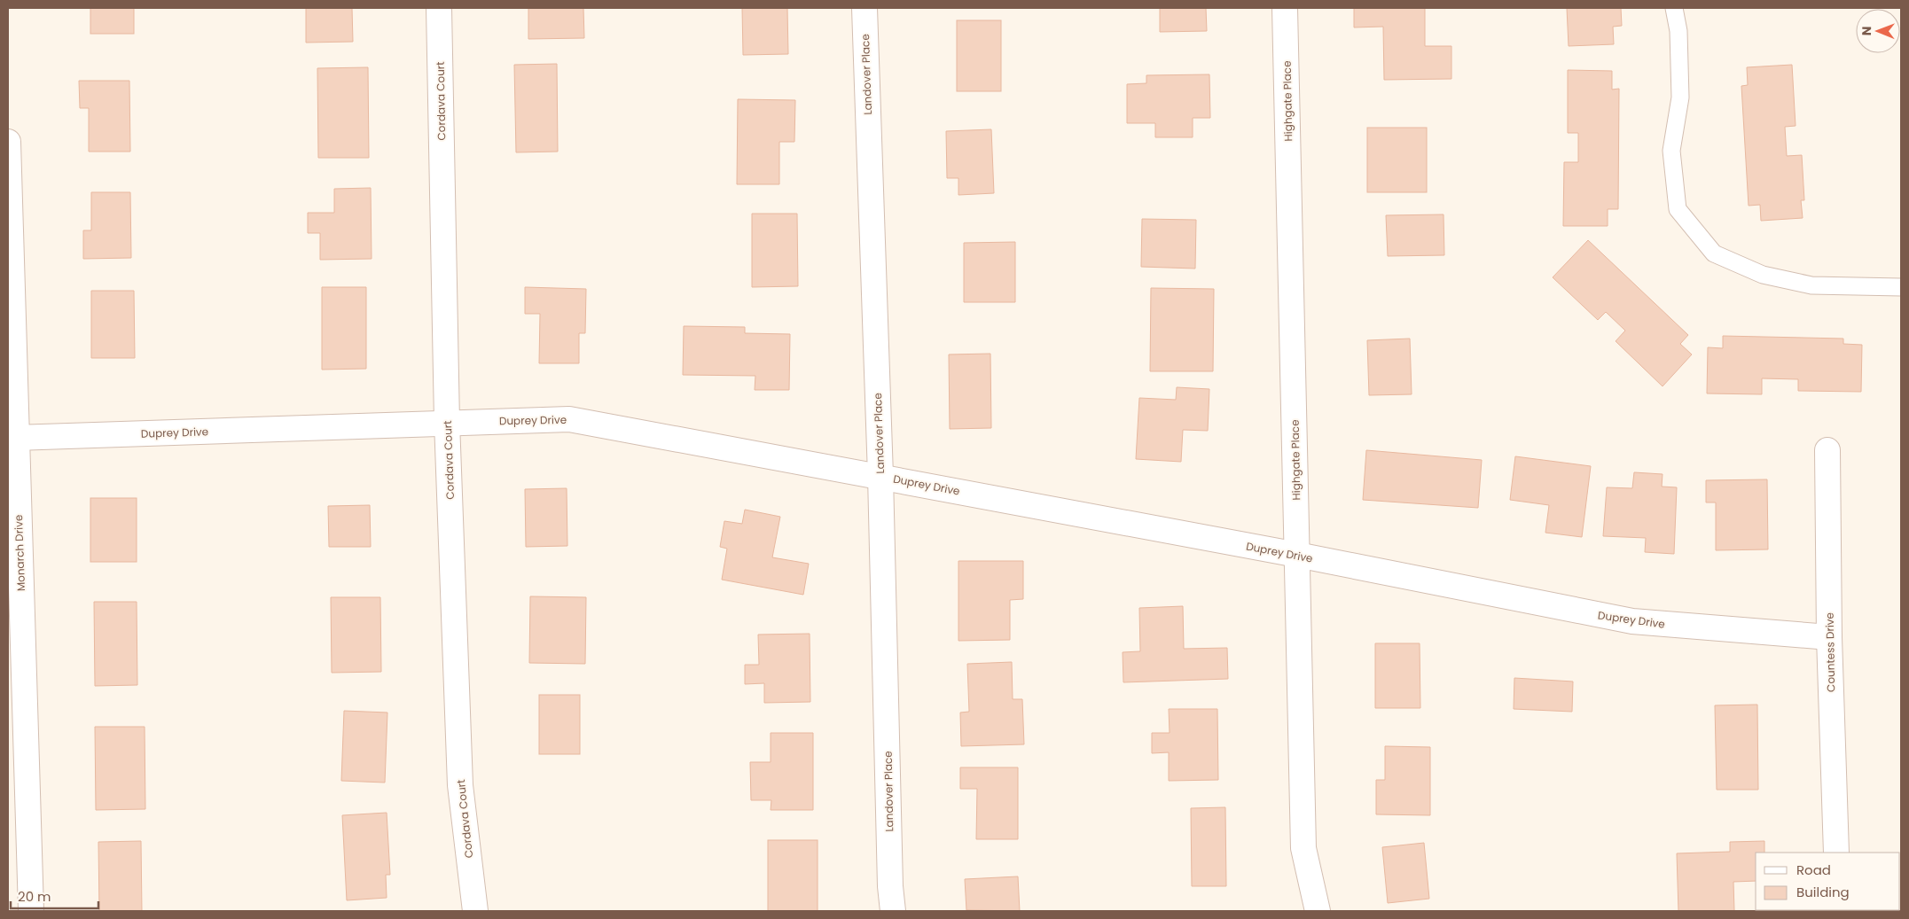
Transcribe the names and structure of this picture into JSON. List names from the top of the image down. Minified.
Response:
{"streets":{"street":["Landover Place","Cordava Court","Highgate Place","Duprey Drive","Monarch Drive","Countess Drive"]},"crossings":[["Landover Place","Duprey Drive"],["Cordava Court","Duprey Drive"],["Highgate Place","Duprey Drive"],["Duprey Drive","Monarch Drive"],["Duprey Drive","Countess Drive"]],"legend":["Road","Building"],"scale_bar":"20 m","north":"left"}
